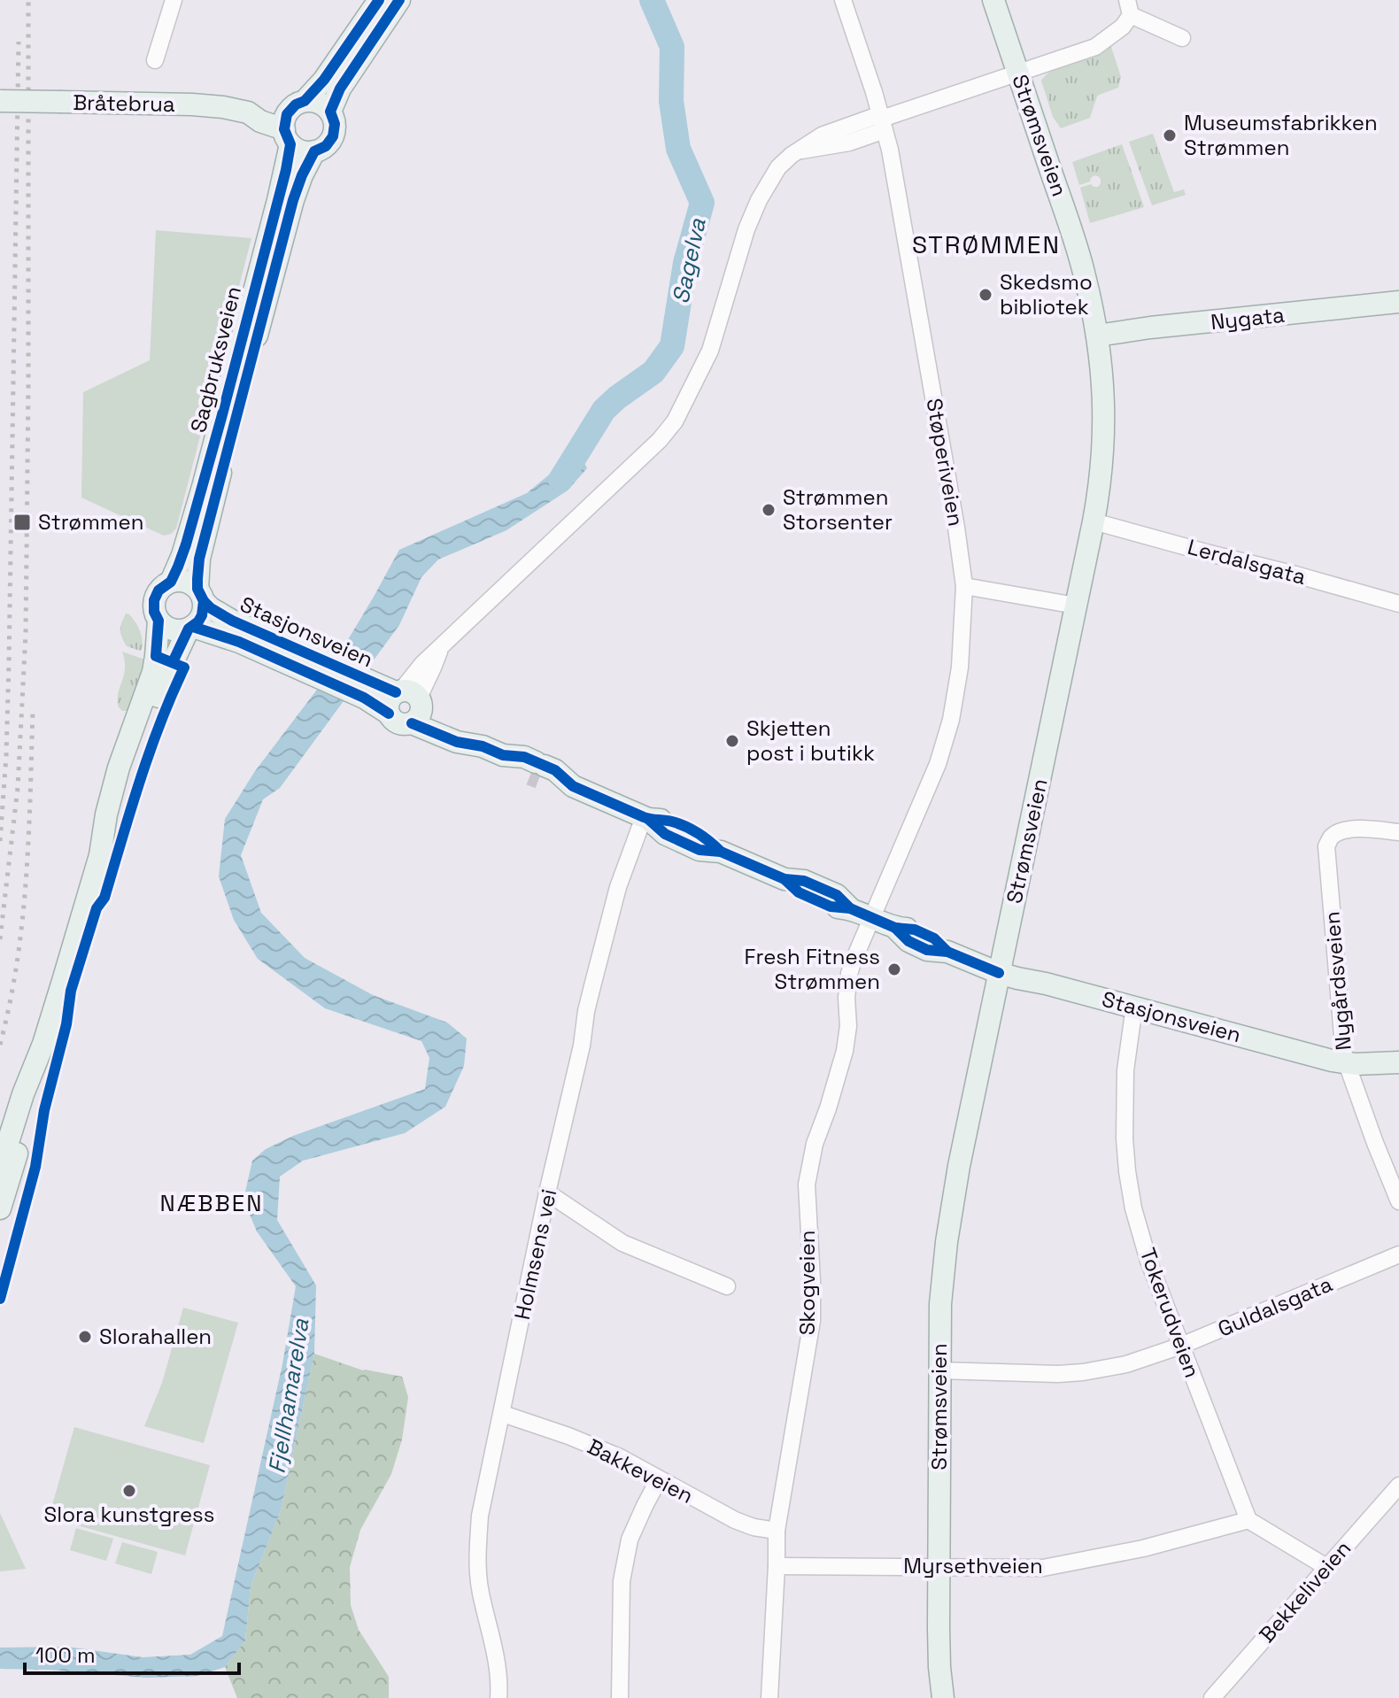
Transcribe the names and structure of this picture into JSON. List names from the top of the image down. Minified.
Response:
{"streets":{"main road":["Bråtebrua","Strømsveien","Nygata","Sagbruksveien","Stasjonsveien"],"street":["Støperiveien","Lerdalsgata","Nygårdsveien","Holmsens vei","Skogveien","Guldalsgata","Tokerudveien","Bakkeveien","Myrsethveien","Bekkeliveien"]},"crossings":[["Bråtebrua","Sagbruksveien"],["Strømsveien","Nygata"],["Strømsveien","Lerdalsgata"],["Strømsveien","Stasjonsveien"],["Strømsveien","Guldalsgata"],["Strømsveien","Myrsethveien"],["Sagbruksveien","Stasjonsveien"],["Støperiveien","Stasjonsveien"],["Støperiveien","Skogveien"],["Stasjonsveien","Nygårdsveien"],["Stasjonsveien","Holmsens vei"],["Stasjonsveien","Skogveien"],["Stasjonsveien","Tokerudveien"],["Holmsens vei","Bakkeveien"],["Skogveien","Bakkeveien"],["Skogveien","Myrsethveien"],["Guldalsgata","Tokerudveien"],["Tokerudveien","Myrsethveien"]],"districts":["STRØMMEN","NÆBBEN"],"water":["Sagelva","Fjellhamarelva"],"places":{"other":["Museumsfabrikken Strømmen","Skedsmo bibliotek","Strømmen Storsenter","Skjetten post i butikk","Fresh Fitness Strømmen","Slorahallen","Slora kunstgress"],"transit":["Strømmen"]},"scale_bar":"100 m"}
